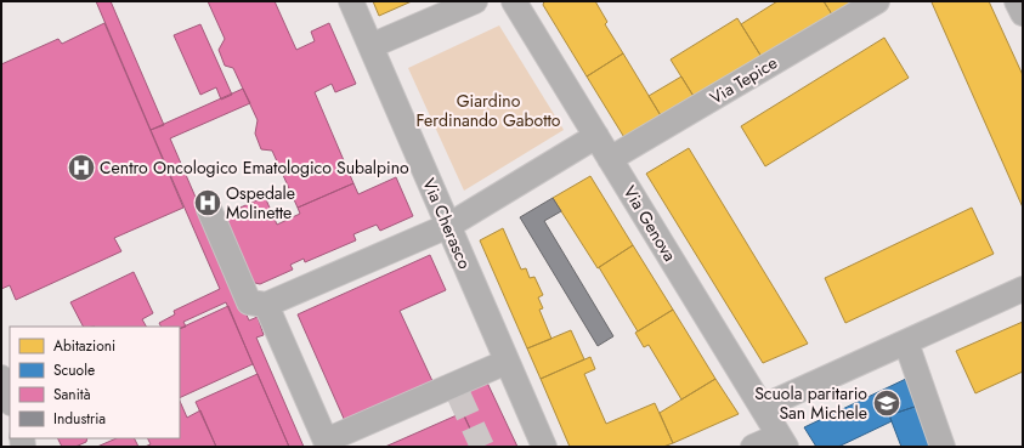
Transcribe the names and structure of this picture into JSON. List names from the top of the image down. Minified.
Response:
{"streets":{"street":["Via Tepice","Via Cherasco","Via Genova"]},"crossings":[["Via Tepice","Via Genova"]],"parks":["Giardino Ferdinando Gabotto"],"places":{"hospital":["Centro Oncologico Ematologico Subalpino","Ospedale Molinette"],"school or university":["Scuola paritario San Michele"]},"legend":["Abitazioni","Scuole","Sanità","Industria"]}
